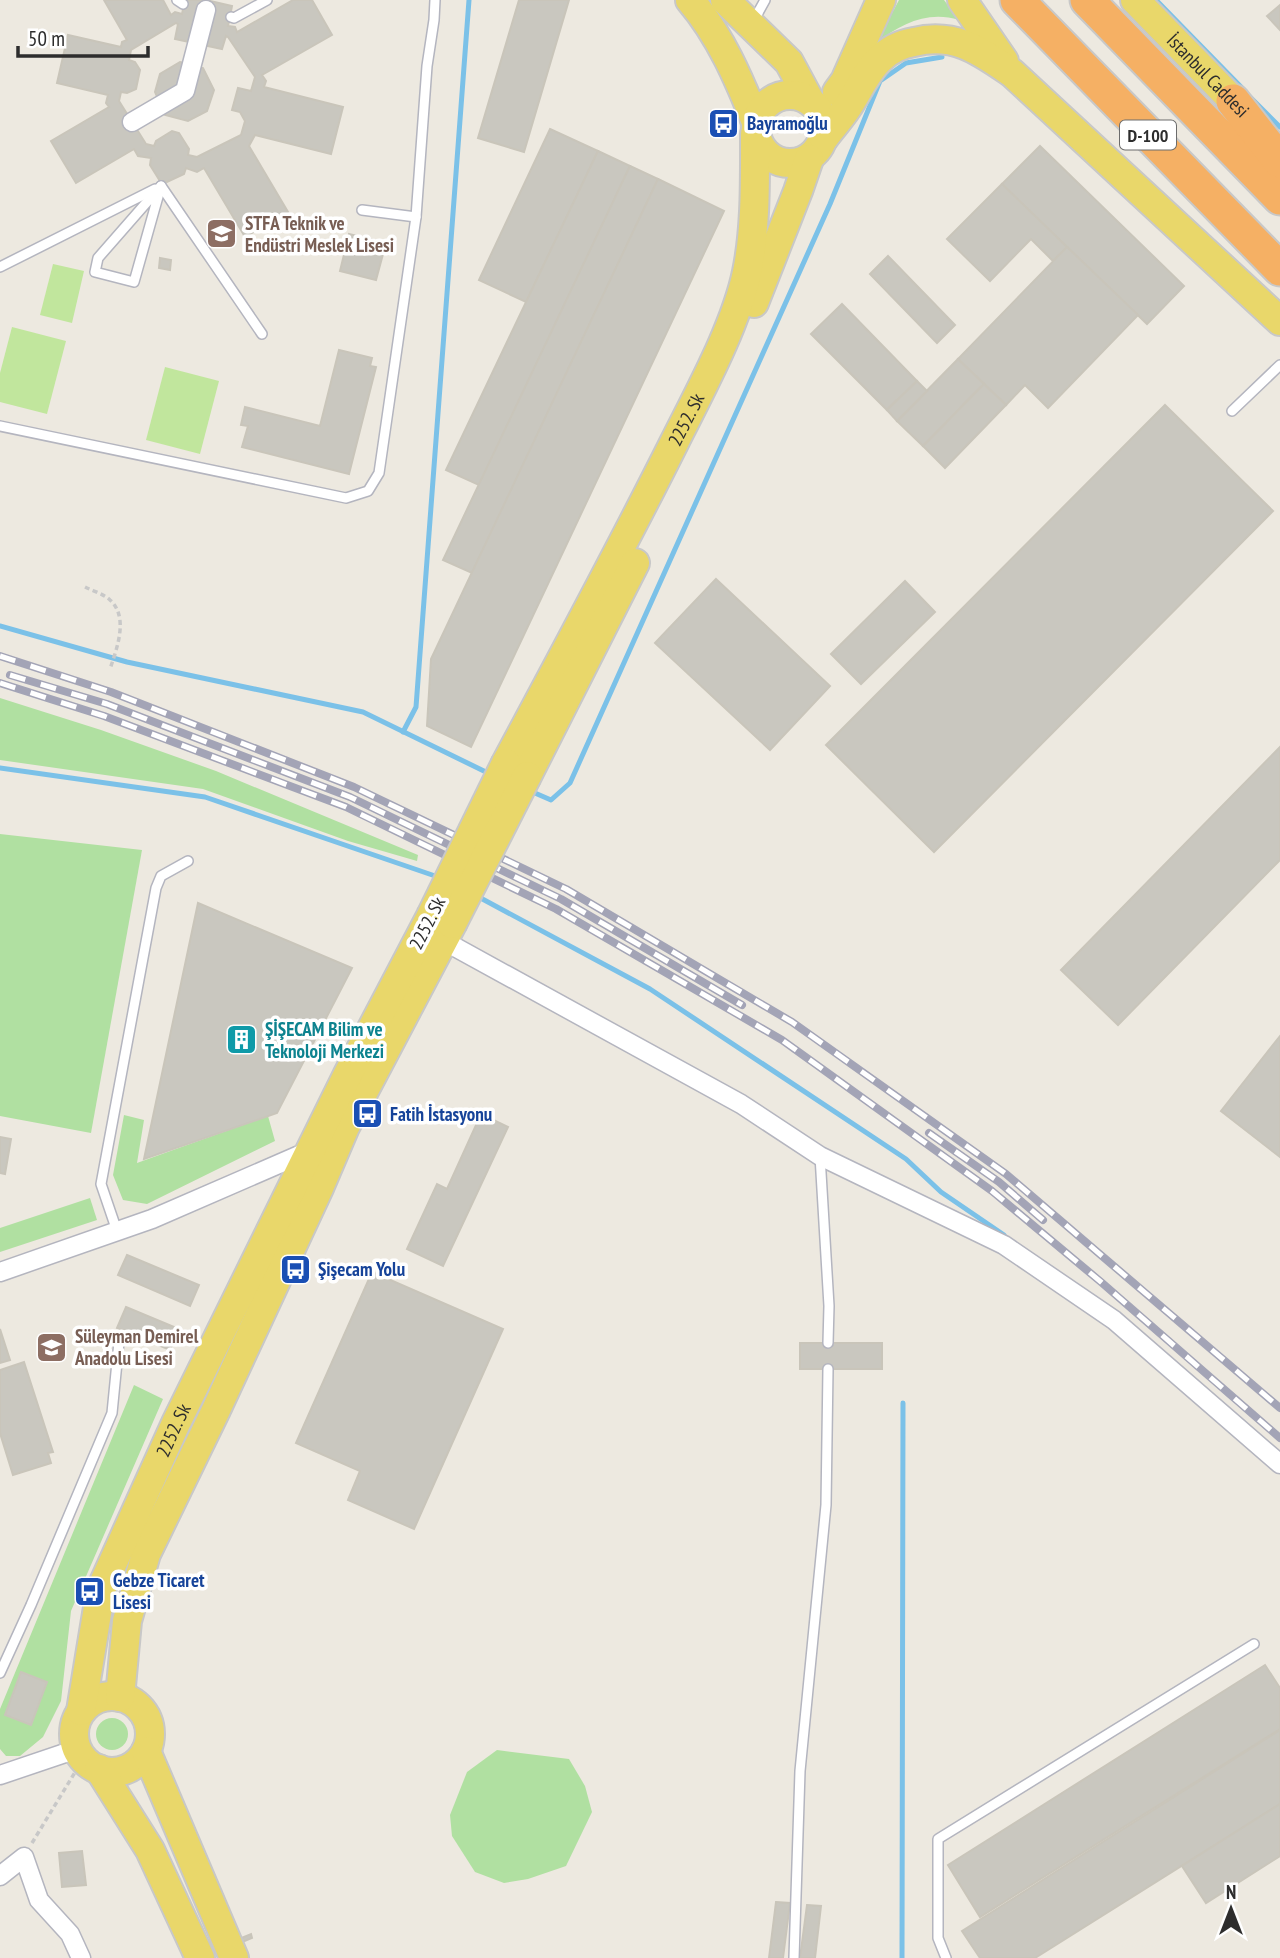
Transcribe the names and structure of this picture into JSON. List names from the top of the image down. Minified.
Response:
{"streets":{"highway":["D-100"],"main road":["İstanbul Caddesi","2252. Sk"]},"places":{"bus stop":["Bayramoğlu","Fatih İstasyonu","Şişecam Yolu","Gebze Ticaret Lisesi"],"school or university":["STFA Teknik ve Endüstri Meslek Lisesi","Süleyman Demirel Anadolu Lisesi"],"building":["ŞİŞECAM Bilim ve Teknoloji Merkezi"]},"scale_bar":"50 m","north":"top"}
